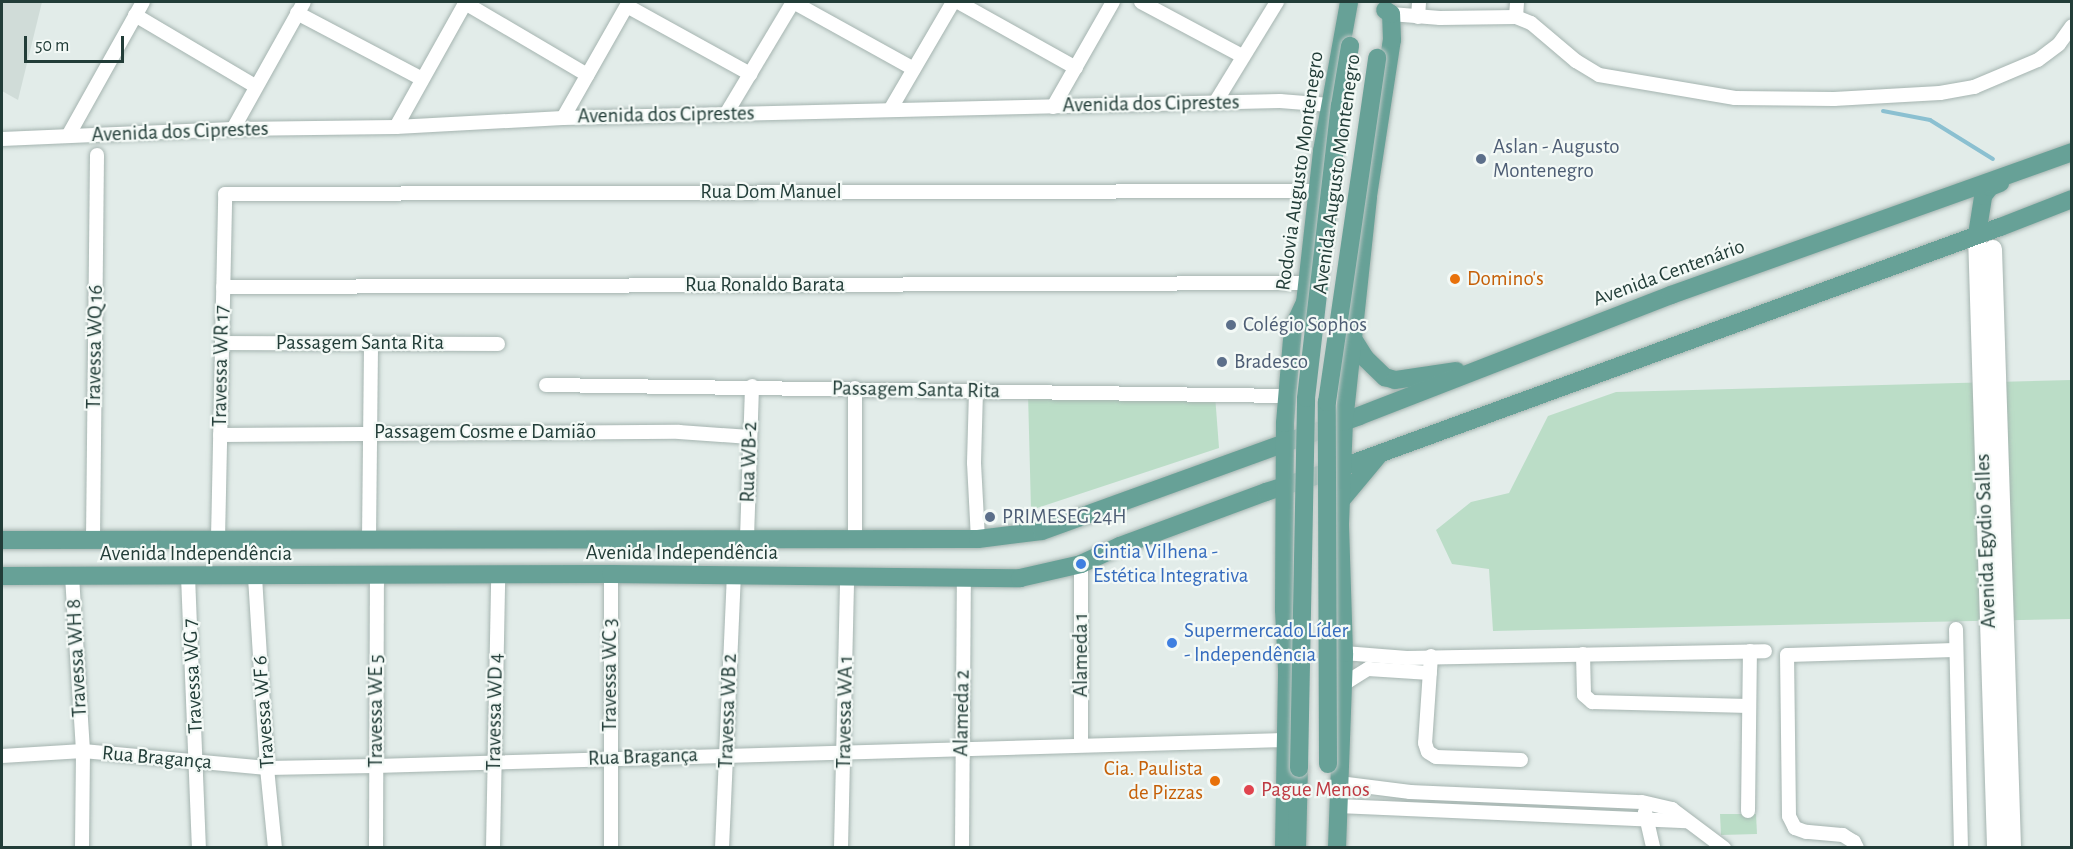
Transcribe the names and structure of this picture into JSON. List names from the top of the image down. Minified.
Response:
{"streets":{"main road":["Rodovia Augusto Montenegro","Avenida Augusto Montenegro","Avenida Centenário","Avenida Independência"],"street":["Avenida dos Ciprestes","Rua Dom Manuel","Rua Ronaldo Barata","Passagem Santa Rita","Travessa WQ 16","Travessa WR 17","Passagem Cosme e Damião","Rua WB-2","Avenida Egydio Salles","Alameda 1","Travessa WH 8","Travessa WC 3","Travessa WG 7","Travessa WE 5","Travessa WB 2","Travessa WF 6","Travessa WD 4","Travessa WA 1","Alameda 2","Rua Bragança"]},"crossings":[["Avenida dos Ciprestes","Rodovia Augusto Montenegro"],["Rodovia Augusto Montenegro","Rua Dom Manuel"],["Rodovia Augusto Montenegro","Avenida Centenário"],["Rodovia Augusto Montenegro","Rua Ronaldo Barata"],["Rodovia Augusto Montenegro","Passagem Santa Rita"],["Rodovia Augusto Montenegro","Avenida Independência"],["Rodovia Augusto Montenegro","Rua Bragança"],["Rua Dom Manuel","Travessa WR 17"],["Avenida Centenário","Avenida Independência"],["Rua Ronaldo Barata","Travessa WR 17"],["Passagem Santa Rita","Travessa WR 17"],["Passagem Santa Rita","Rua WB-2"],["Travessa WQ 16","Avenida Independência"],["Travessa WR 17","Passagem Cosme e Damião"],["Travessa WR 17","Avenida Independência"],["Passagem Cosme e Damião","Rua WB-2"],["Rua WB-2","Avenida Independência"],["Avenida Independência","Alameda 1"],["Avenida Independência","Travessa WH 8"],["Avenida Independência","Travessa WC 3"],["Avenida Independência","Travessa WG 7"],["Avenida Independência","Travessa WE 5"],["Avenida Independência","Travessa WB 2"],["Avenida Independência","Travessa WF 6"],["Avenida Independência","Travessa WD 4"],["Avenida Independência","Travessa WA 1"],["Avenida Independência","Alameda 2"],["Alameda 1","Rua Bragança"],["Travessa WH 8","Rua Bragança"],["Travessa WC 3","Rua Bragança"],["Travessa WG 7","Rua Bragança"],["Travessa WE 5","Rua Bragança"],["Travessa WB 2","Rua Bragança"],["Travessa WF 6","Rua Bragança"],["Travessa WD 4","Rua Bragança"],["Travessa WA 1","Rua Bragança"],["Alameda 2","Rua Bragança"]],"places":["Aslan - Augusto Montenegro","Domino's","Colégio Sophos","Bradesco","PRIMESEG 24H","Cintia Vilhena - Estética Integrativa","Supermercado Líder - Independência","Cia. Paulista de Pizzas","Pague Menos"],"scale_bar":"50 m"}
